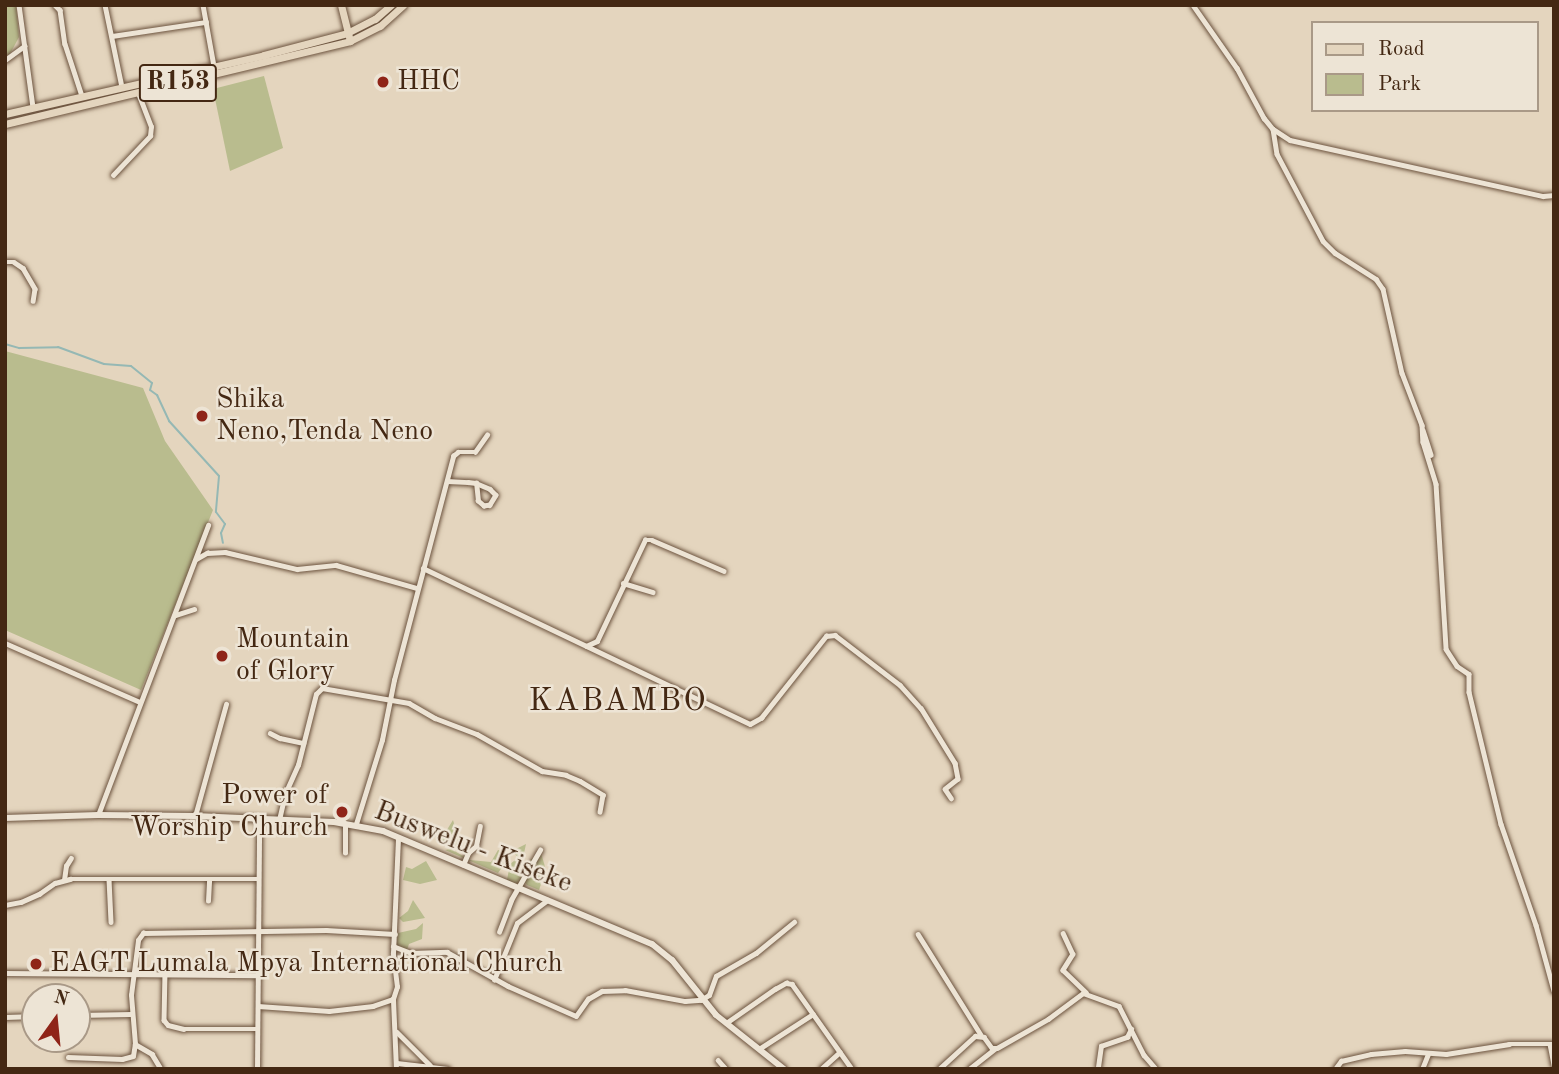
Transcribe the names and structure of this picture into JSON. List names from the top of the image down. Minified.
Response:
{"streets":{"main road":["R153","Buswelu - Kiseke"]},"districts":["KABAMBO"],"places":["HHC","Shika Neno,Tenda Neno","Mountain of Glory","Power of Worship Church","EAGT Lumala Mpya International Church"],"legend":["Road","Park"],"north":"top"}
